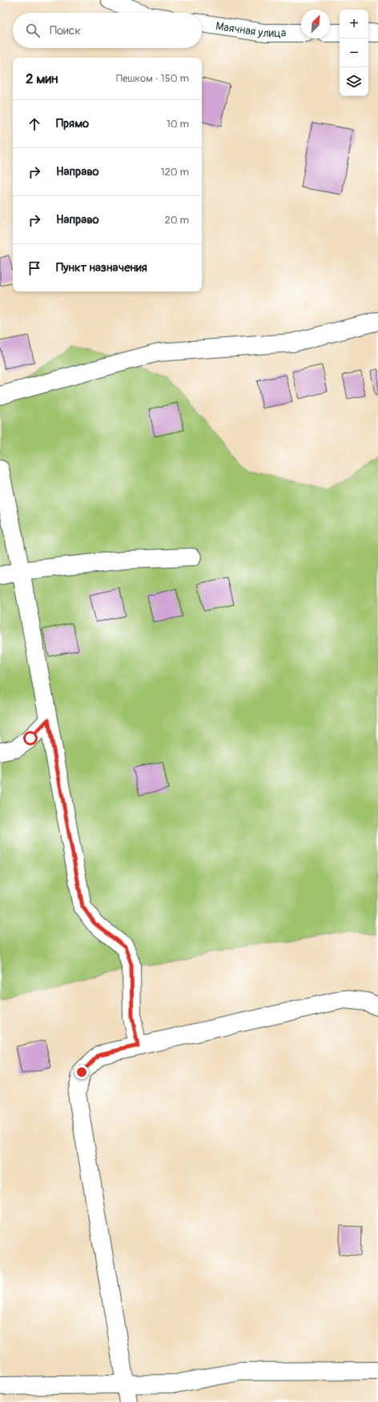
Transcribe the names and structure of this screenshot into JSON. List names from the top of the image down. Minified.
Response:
{"streets":{"street":["Маячная улица"]},"north":"top right","page":{"map_buttons":["+","−"],"search":"Поиск","heading":["2 мин","Пешком · 150 m"],"list":[["Прямо","10 m"],["Направо","120 m"],["Направо","20 m"],"Пункт назначения"]}}
